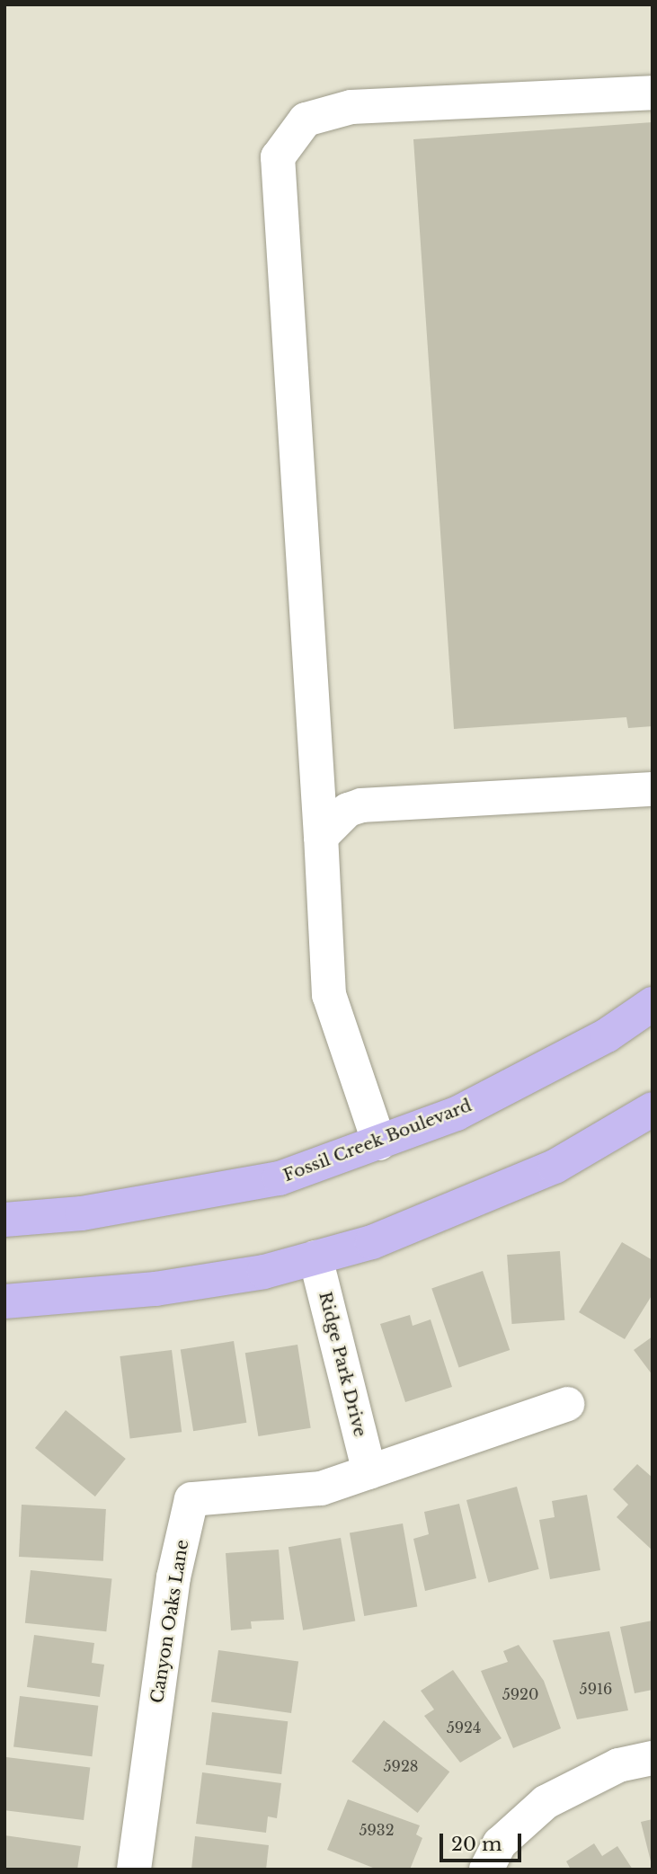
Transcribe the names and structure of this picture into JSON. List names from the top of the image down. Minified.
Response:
{"streets":{"main road":["Fossil Creek Boulevard"],"street":["Ridge Park Drive","Canyon Oaks Lane"]},"crossings":[["Ridge Park Drive","Canyon Oaks Lane"]],"house_numbers":["5916","5920","5924","5928","5932"],"scale_bar":"20 m"}
